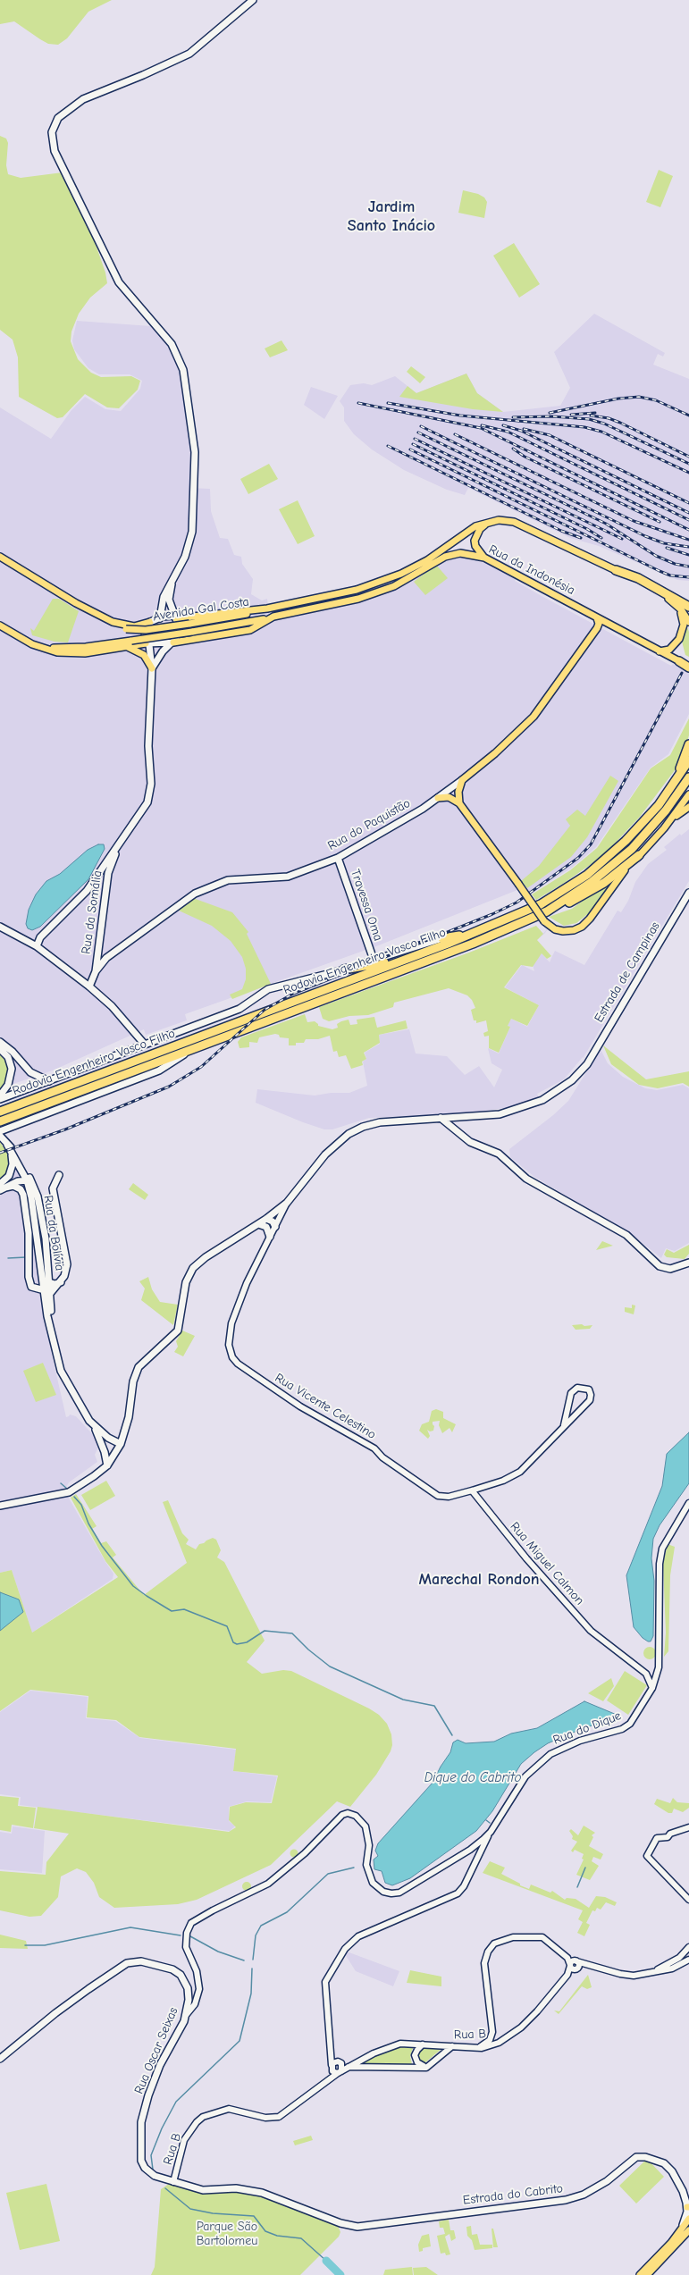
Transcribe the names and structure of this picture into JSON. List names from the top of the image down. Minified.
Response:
{"streets":{"highway":["Rodovia Engenheiro Vasco Filho"],"main road":["Rua da Indonésia","Avenida Gal Costa","Rua do Paquistão","Travessa Oma","Rua da Somália","Estrada de Campinas","Rua da Bolívia","Rua Oscar Seixas","Estrada do Cabrito"],"street":["Rua Vicente Celestino","Rua Miguel Calmon","Rua do Dique","Rua B"]},"crossings":[["Rua da Indonésia","Avenida Gal Costa"],["Rua da Indonésia","Rua do Paquistão"],["Rua do Paquistão","Travessa Oma"],["Rua do Paquistão","Rua da Somália"],["Travessa Oma","Rodovia Engenheiro Vasco Filho"],["Estrada de Campinas","Rua da Bolívia"],["Estrada de Campinas","Rua Vicente Celestino"],["Rua Vicente Celestino","Rua Miguel Calmon"],["Rua do Dique","Rua Oscar Seixas"],["Rua B","Rua Oscar Seixas"],["Rua Oscar Seixas","Estrada do Cabrito"]],"districts":["Jardim Santo Inácio","Marechal Rondon"],"water":["Dique do Cabrito"],"parks":["Parque São Bartolomeu"]}
